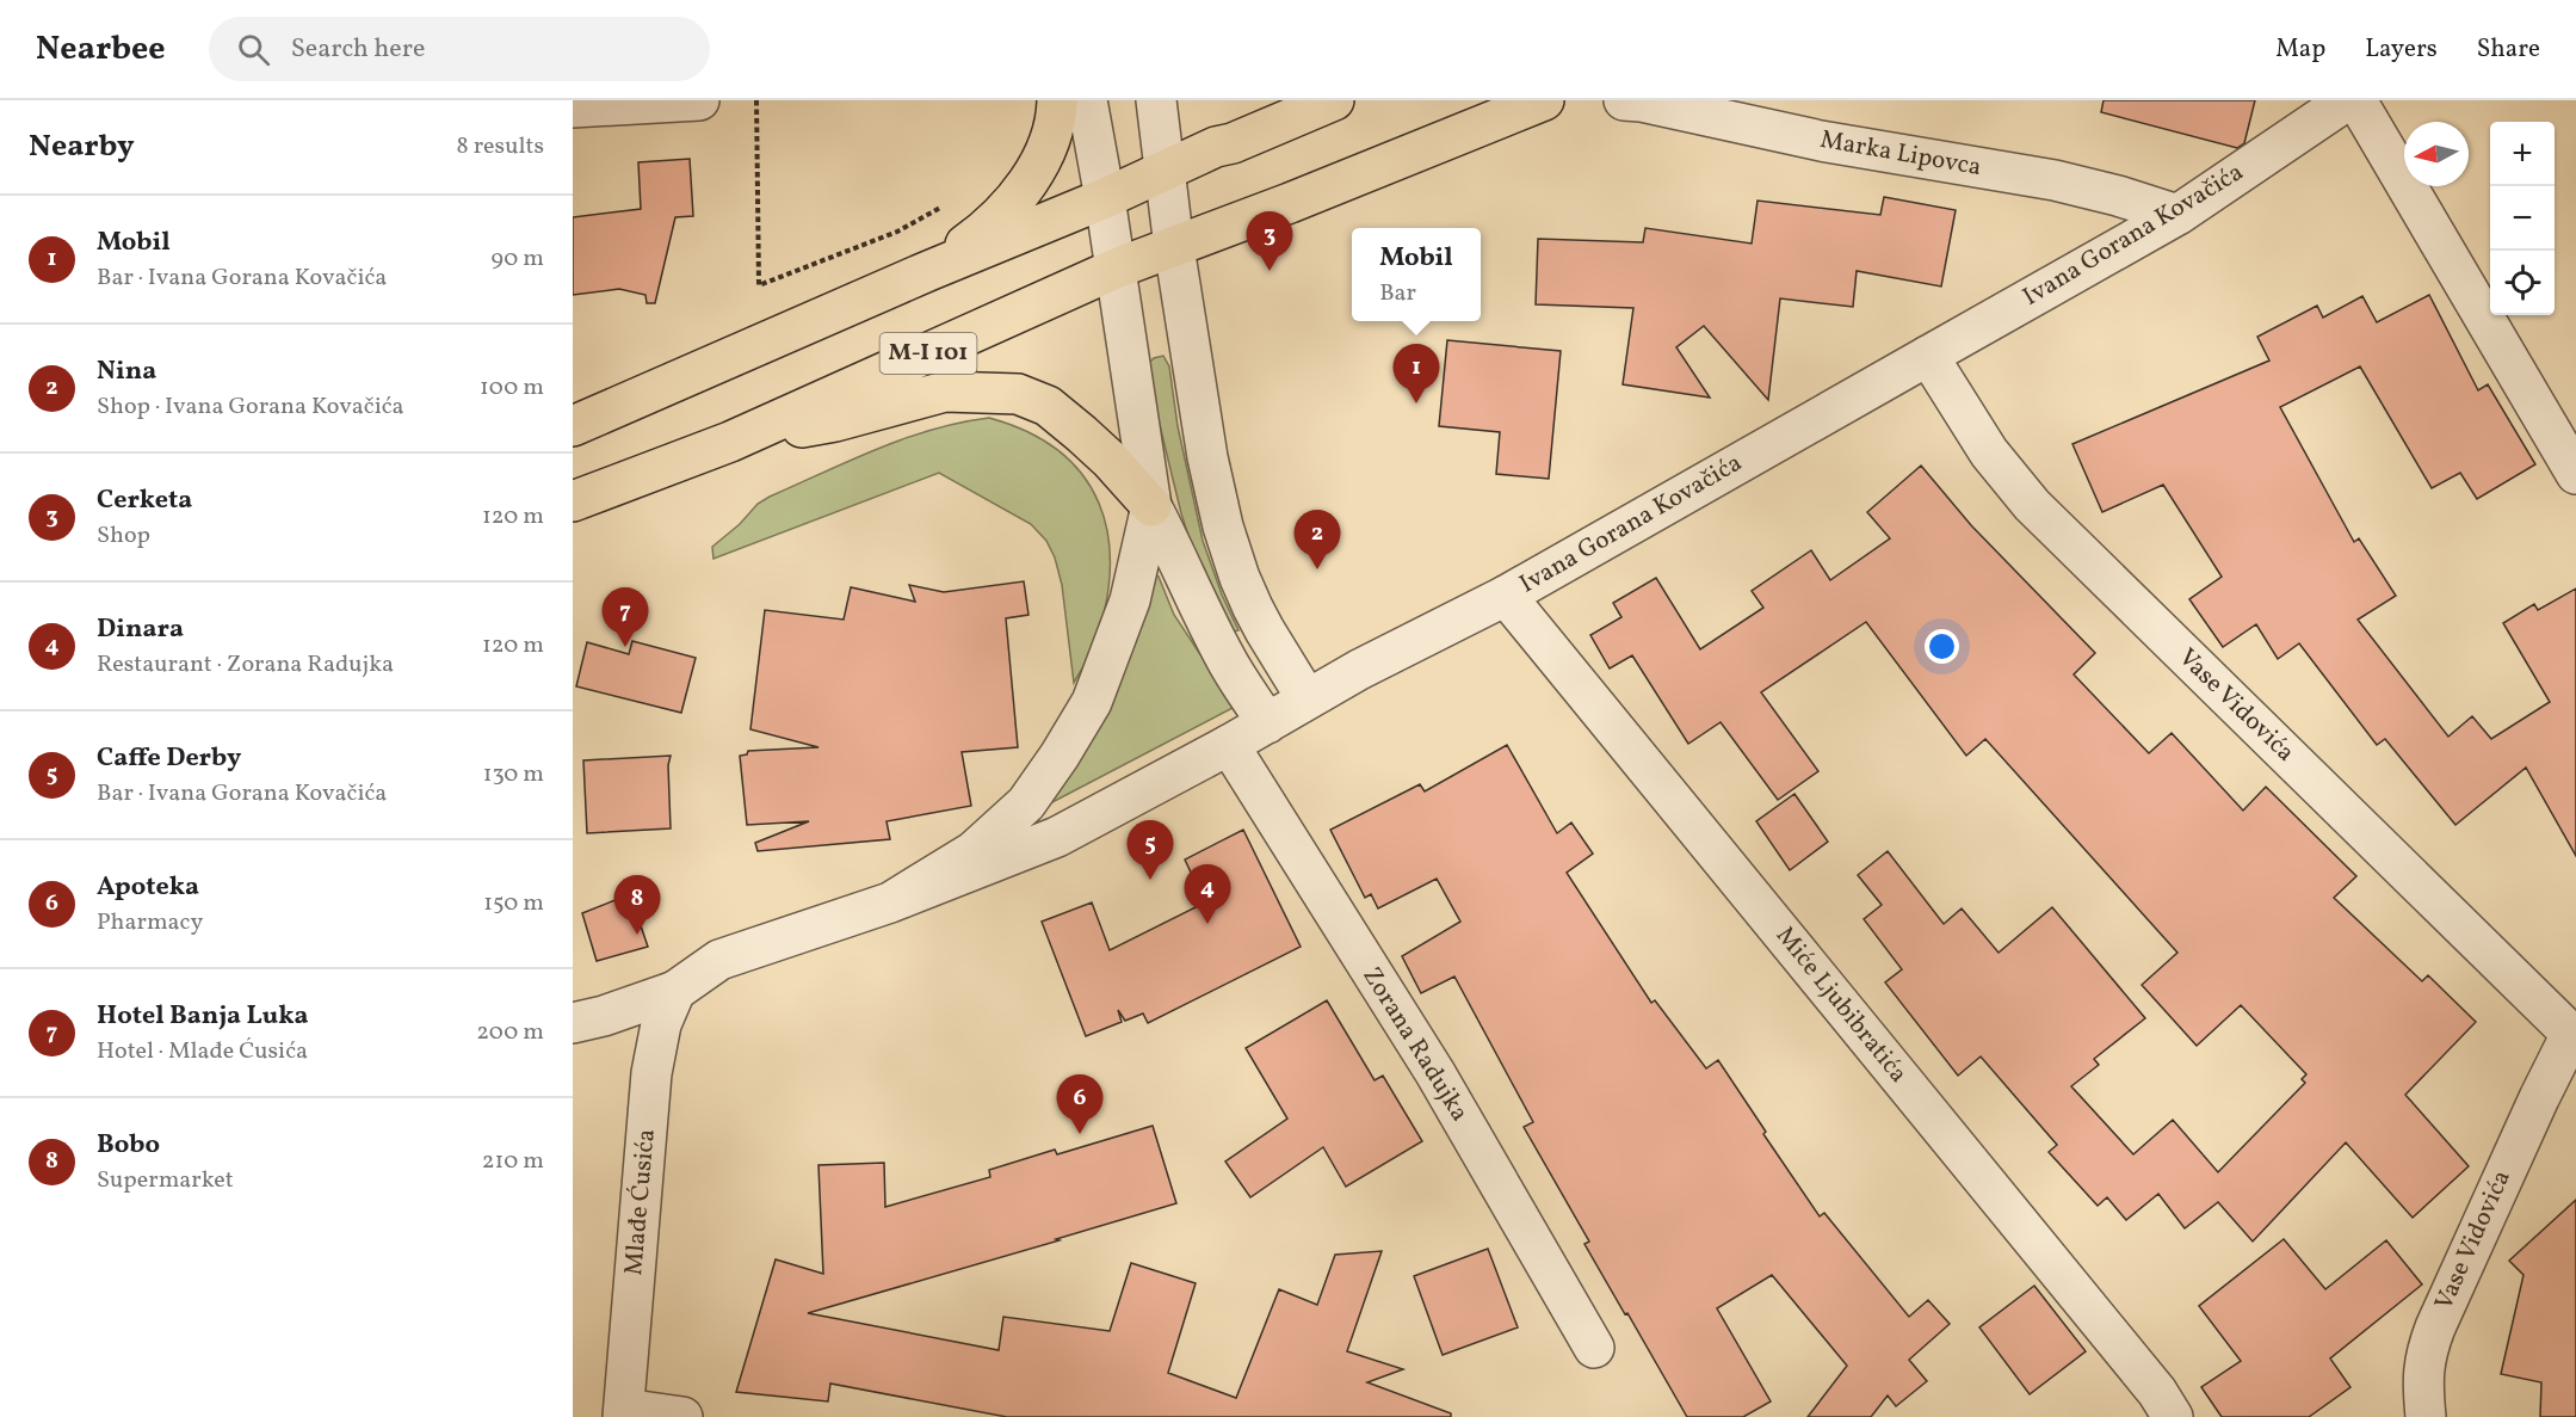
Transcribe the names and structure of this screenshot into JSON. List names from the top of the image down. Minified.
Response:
{"streets":{"main road":["M-I 101"],"street":["Marka Lipovca","Ivana Gorana Kovačića","Vase Vidovića","Miće Ljubibratića","Zorana Radujka","Mlađe Ćusića"]},"crossings":[["Marka Lipovca","Ivana Gorana Kovačića"],["Ivana Gorana Kovačića","Vase Vidovića"],["Ivana Gorana Kovačića","Miće Ljubibratića"],["Ivana Gorana Kovačića","Zorana Radujka"]],"north":"left","page":{"header":"Nearbee","search":"Search here","nav":["Map","Layers","Share"],"heading":["Nearby","8 results"],"map_buttons":["+","−"],"list":[{"mark":"1","name":"Mobil","note":"Bar · Ivana Gorana Kovačića","value":"90 m"},{"mark":"2","name":"Nina","note":"Shop · Ivana Gorana Kovačića","value":"100 m"},{"mark":"3","name":"Cerketa","note":"Shop","value":"120 m"},{"mark":"4","name":"Dinara","note":"Restaurant · Zorana Radujka","value":"120 m"},{"mark":"5","name":"Caffe Derby","note":"Bar · Ivana Gorana Kovačića","value":"130 m"},{"mark":"6","name":"Apoteka","note":"Pharmacy","value":"150 m"},{"mark":"7","name":"Hotel Banja Luka","note":"Hotel · Mlađe Ćusića","value":"200 m"},{"mark":"8","name":"Bobo","note":"Supermarket","value":"210 m"}],"pins":["3","1","2","7","5","4","8","6"],"popup":["Mobil","Bar"]}}
